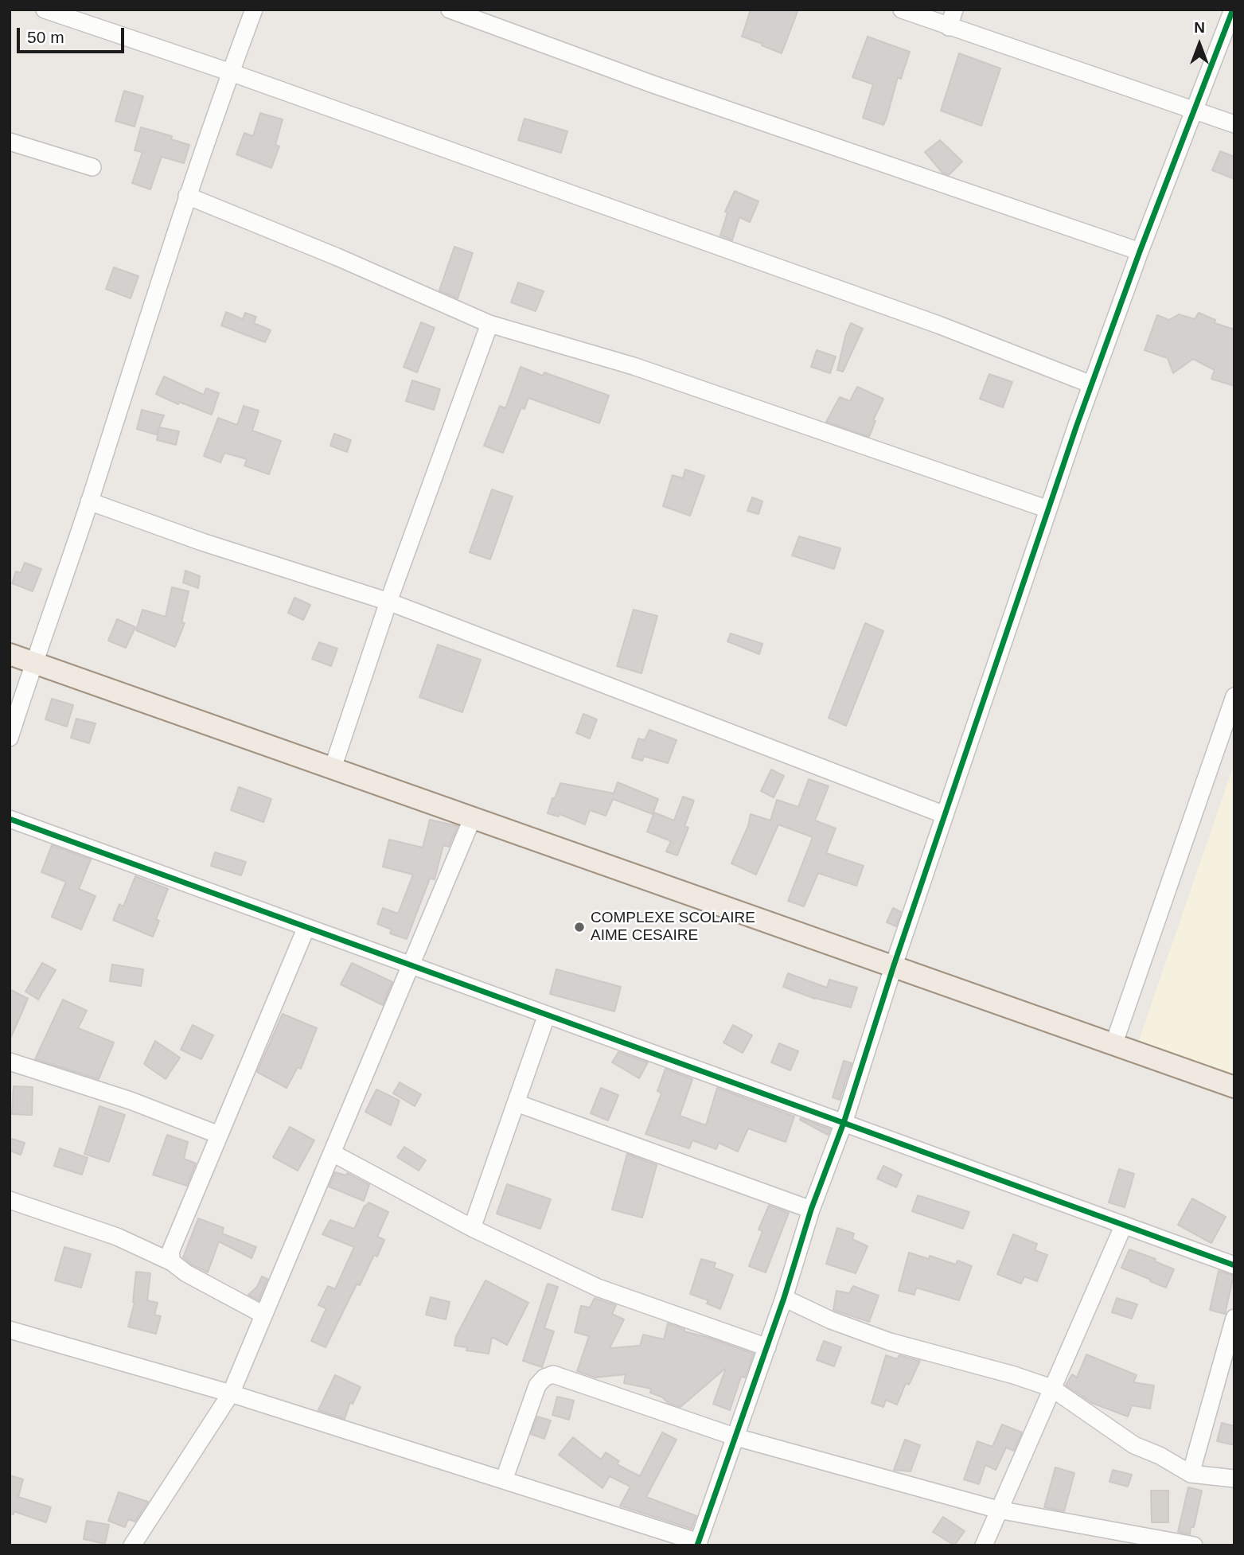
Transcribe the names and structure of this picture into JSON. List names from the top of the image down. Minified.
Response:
{"places":["COMPLEXE SCOLAIRE AIME CESAIRE"],"scale_bar":"50 m","north":"top"}
